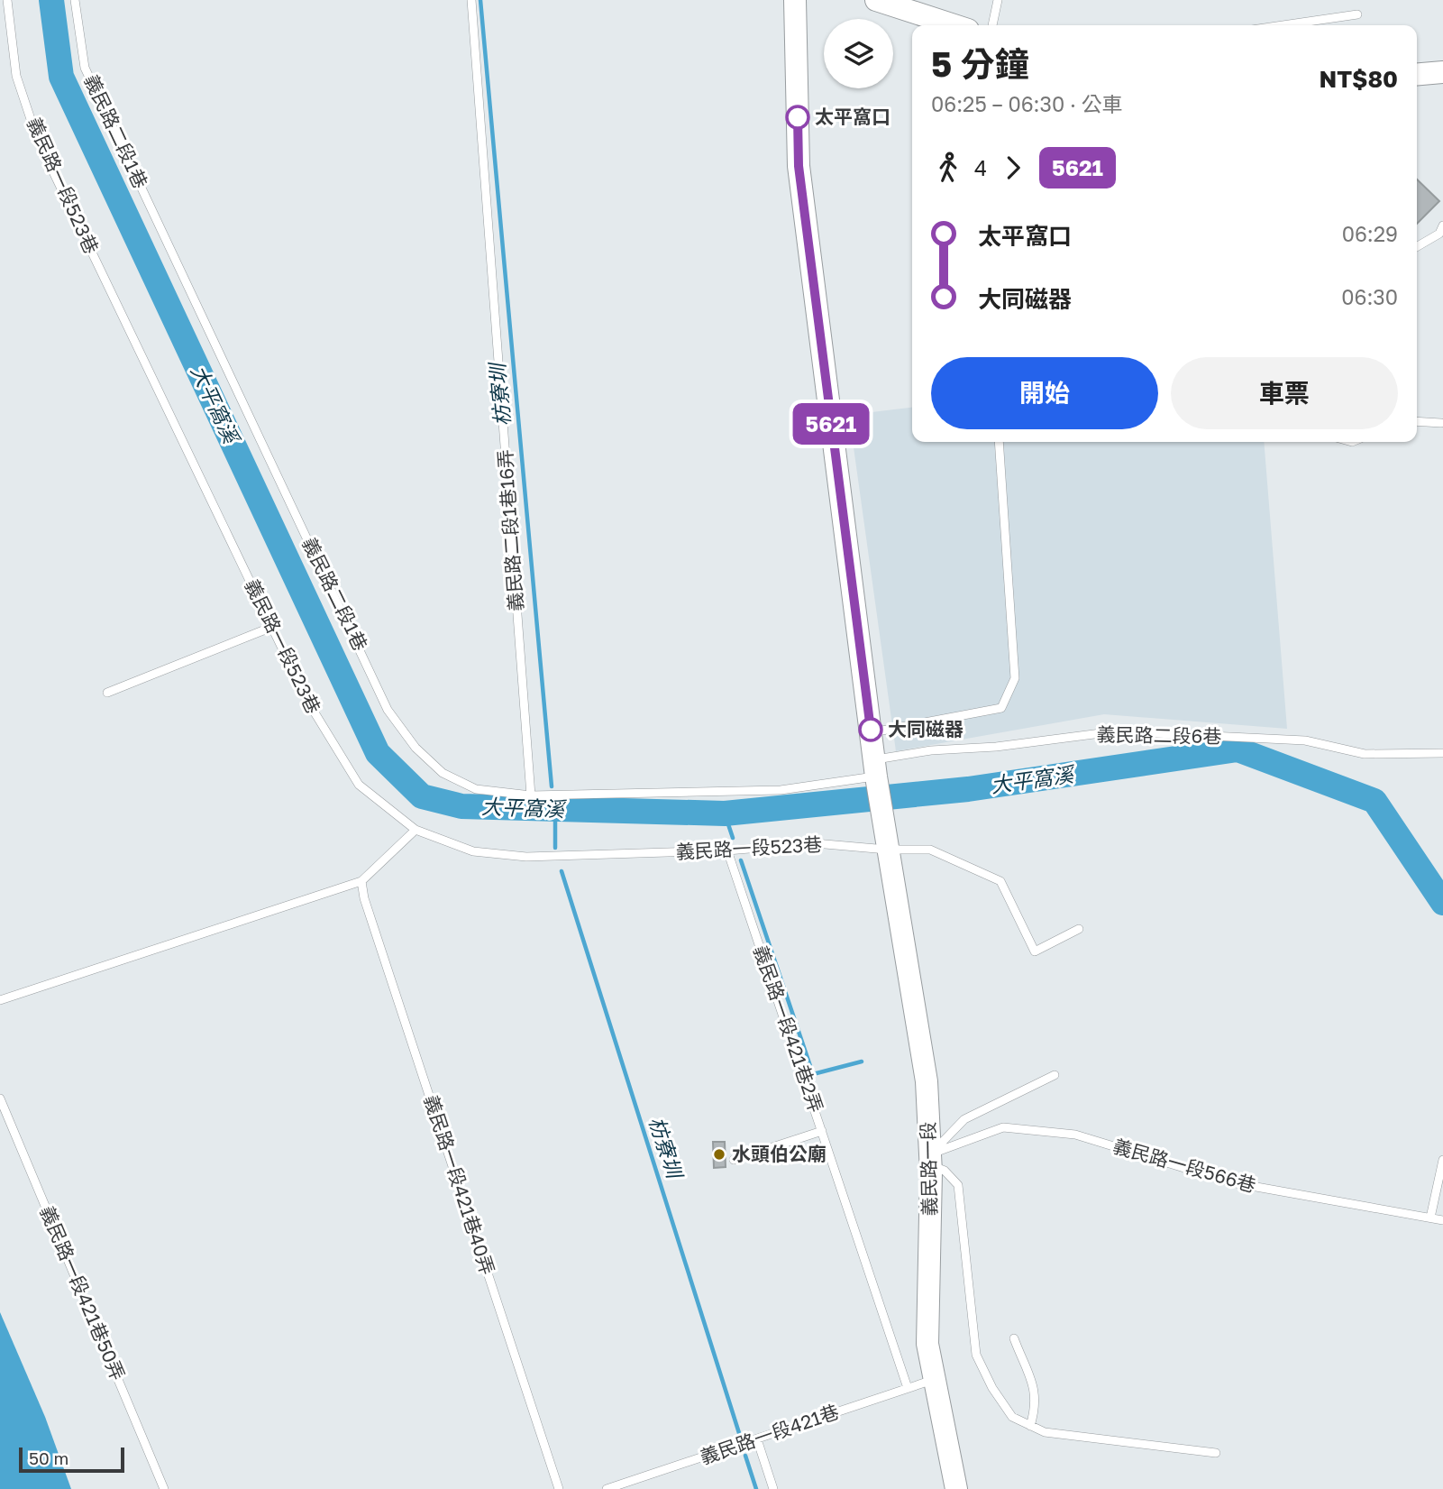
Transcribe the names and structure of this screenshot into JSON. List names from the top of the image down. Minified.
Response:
{"streets":{"street":["義民路一段"],"lane":["義民路二段1巷","義民路一段523巷","義民路二段1巷16弄","義民路二段6巷","義民路一段421巷2弄","義民路一段566巷","義民路一段421巷40弄","義民路一段421巷50弄","義民路一段421巷"]},"crossings":[["義民路二段1巷","義民路二段1巷16弄"],["義民路二段1巷","義民路二段6巷"],["義民路二段1巷","義民路一段"],["義民路一段523巷","義民路一段421巷2弄"],["義民路一段523巷","義民路一段"],["義民路二段6巷","義民路一段"],["義民路一段421巷2弄","義民路一段421巷"],["義民路一段566巷","義民路一段"],["義民路一段","義民路一段421巷"]],"water":["枋寮圳","大平窩溪"],"places":["太平窩口","大同磁器","水頭伯公廟"],"lines":["bus line 5621"],"scale_bar":"50 m","page":{"on_map":"5621","heading":["5 分鐘","06:25 – 06:30 · 公車","NT$80"],"legs":["4","5621"],"list":[{"name":"太平窩口","value":"06:29"},{"name":"大同磁器","value":"06:30"}],"buttons":["開始","車票"],"scale":"50 m"}}
